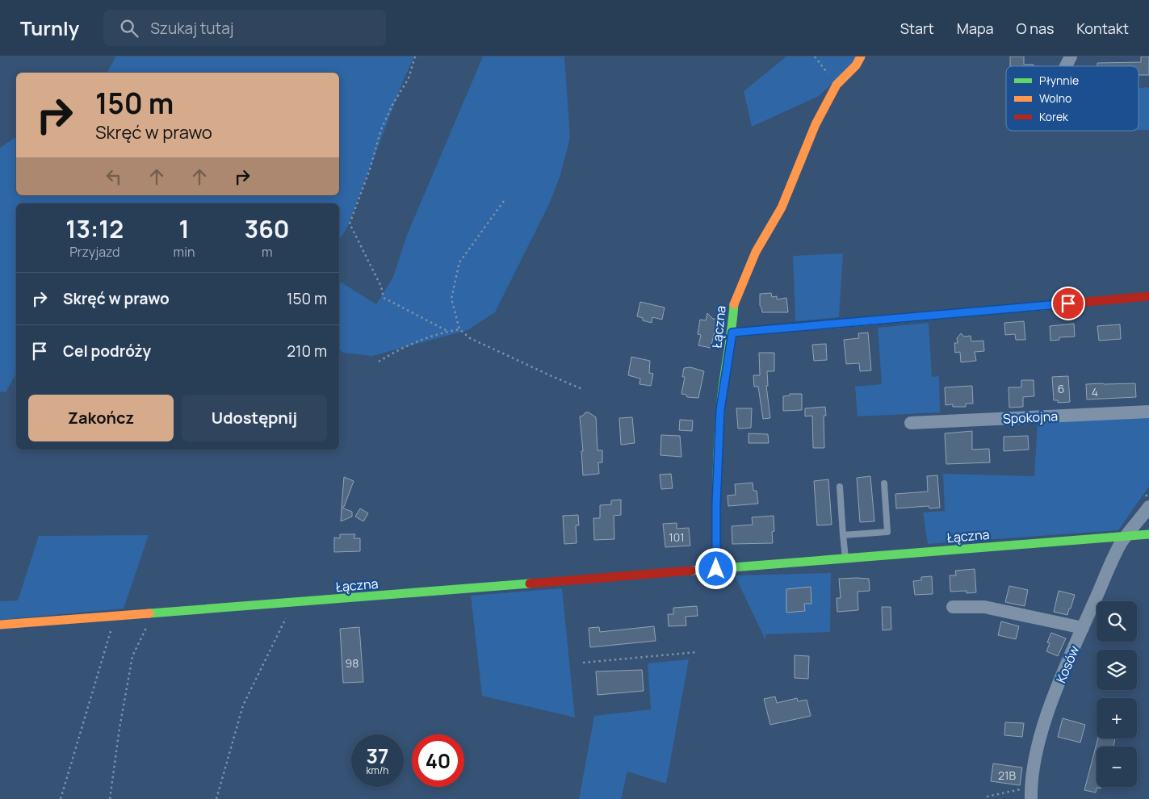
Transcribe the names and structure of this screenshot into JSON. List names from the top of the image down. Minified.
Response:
{"streets":{"street":["Łączna","Spokojna","Kosów"]},"crossings":[["Łączna","Kosów"]],"house_numbers":["6","4","101","98","21B"],"legend":["Płynnie","Wolno","Korek"],"page":{"header":"Turnly","search":"Szukaj tutaj","nav":["Start","Mapa","O nas","Kontakt"],"turn":["150 m","Skręć w prawo"],"eta":["13:12","Przyjazd","1","min","360","m"],"list":[{"name":"Skręć w prawo","value":"150 m"},{"name":"Cel podróży","value":"210 m"}],"buttons":["Zakończ","Udostępnij"],"map_buttons":["+","−"],"speed":"37 km/h","limit":"40"}}
